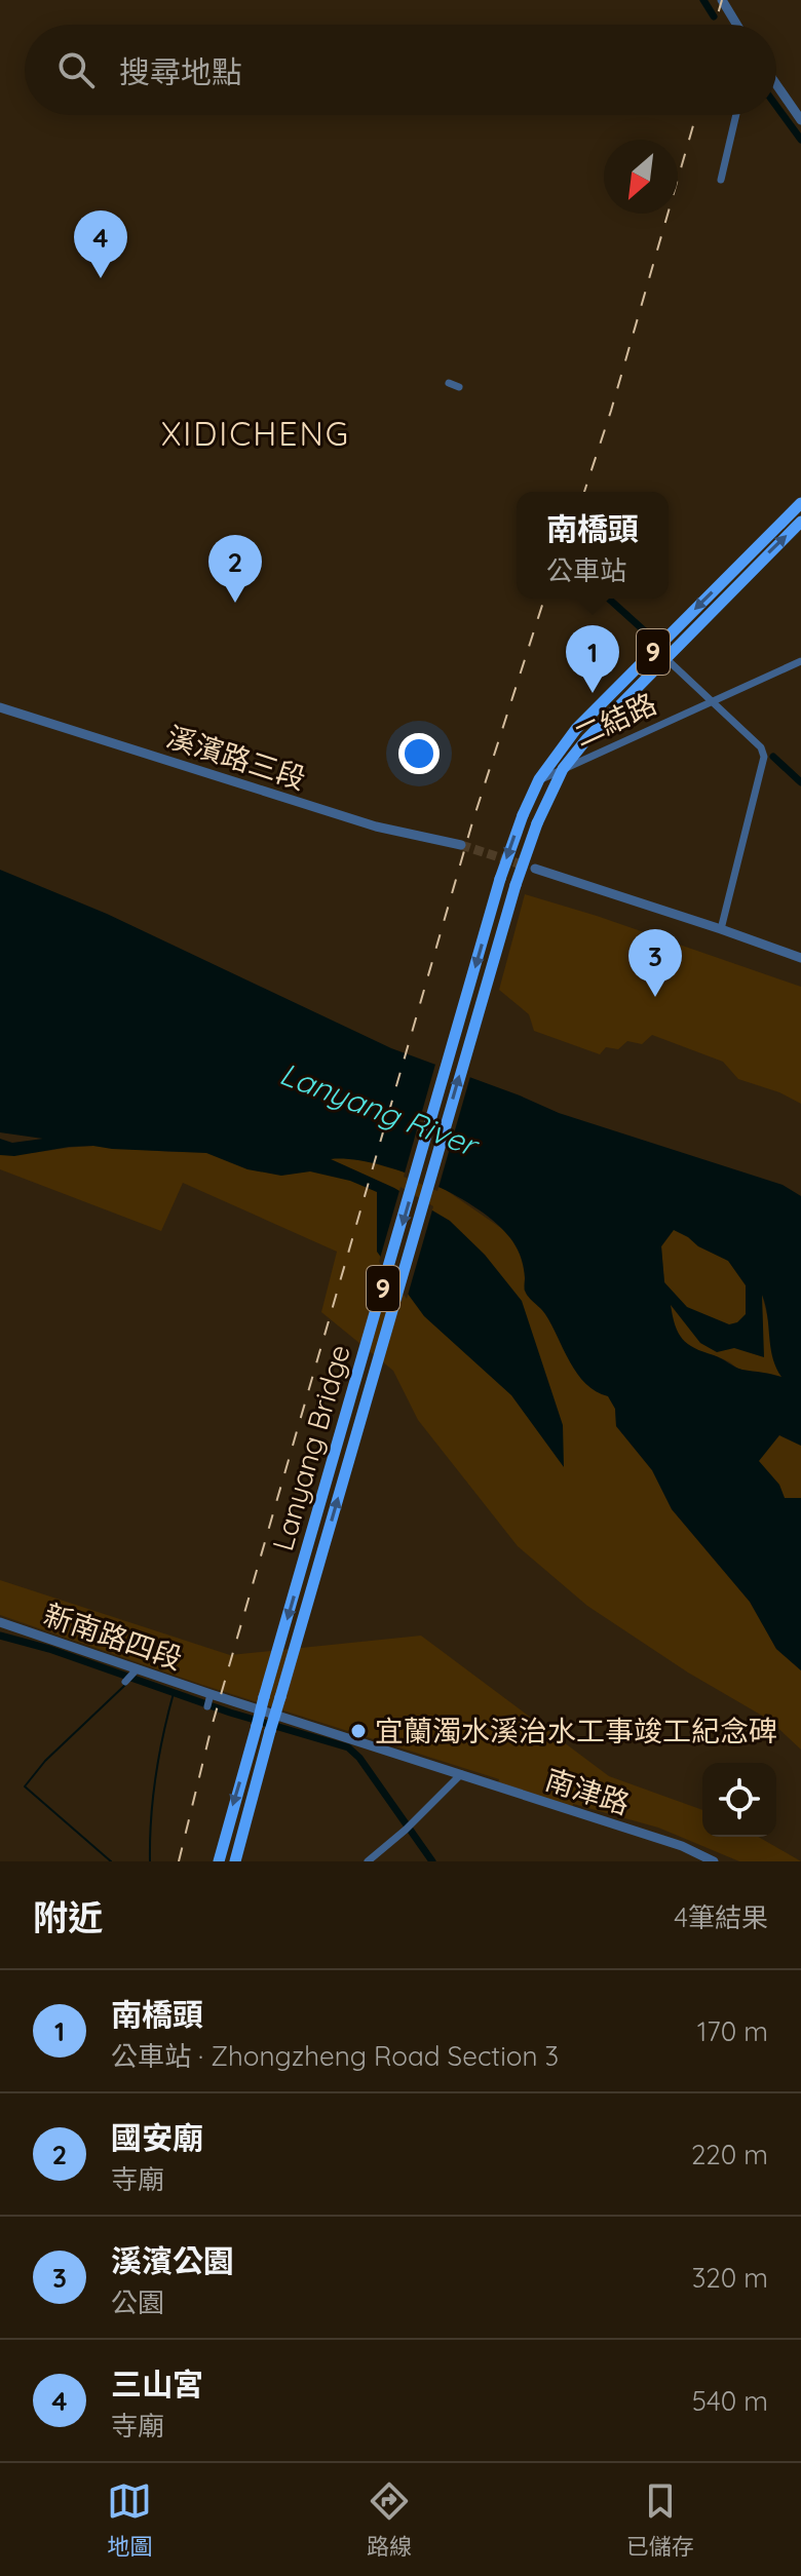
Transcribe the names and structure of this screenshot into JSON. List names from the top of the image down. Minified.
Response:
{"streets":{"main road":["9","Lanyang Bridge"],"street":["二結路","溪濱路三段","新南路四段","南津路"]},"crossings":[["9","二結路"],["9","Lanyang Bridge"],["二結路","Lanyang Bridge"],["新南路四段","南津路"]],"districts":["XIDICHENG"],"water":["Lanyang River"],"places":["宜蘭濁水溪治水工事竣工紀念碑"],"north":"bottom left","page":{"search":"搜尋地點","pins":["4","2","1","3"],"popup":["南橋頭","公車站"],"heading":["附近","4筆結果"],"list":[{"mark":"1","name":"南橋頭","note":"公車站 · Zhongzheng Road Section 3","value":"170 m"},{"mark":"2","name":"國安廟","note":"寺廟","value":"220 m"},{"mark":"3","name":"溪濱公園","note":"公園","value":"320 m"},{"mark":"4","name":"三山宮","note":"寺廟","value":"540 m"}],"nav":["地圖","路線","已儲存"]}}
